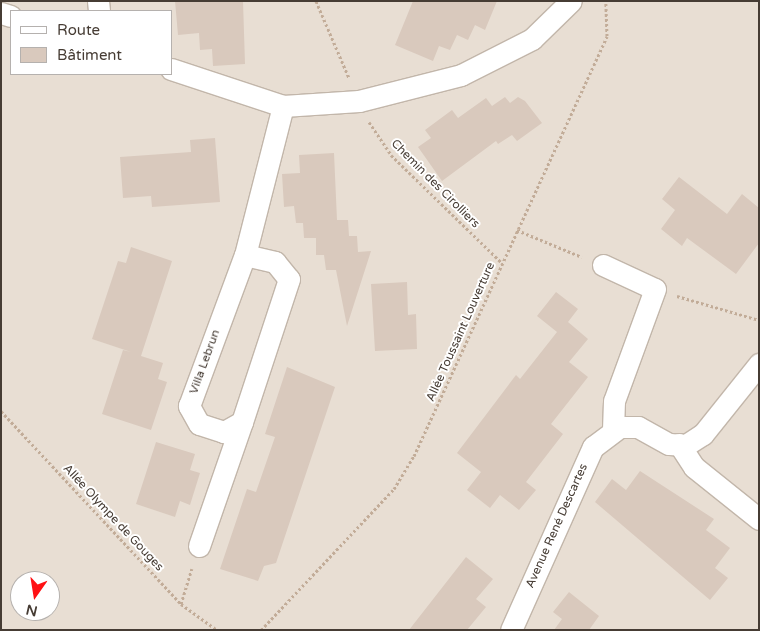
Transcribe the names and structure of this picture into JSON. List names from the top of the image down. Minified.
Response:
{"streets":{"street":["Villa Lebrun","Avenue René Descartes"],"path":["Chemin des Cirolliers","Allée Toussaint Louverture","Allée Olympe de Gouges"]},"crossings":[["Chemin des Cirolliers","Allée Toussaint Louverture"]],"legend":["Route","Bâtiment"],"north":"bottom"}
